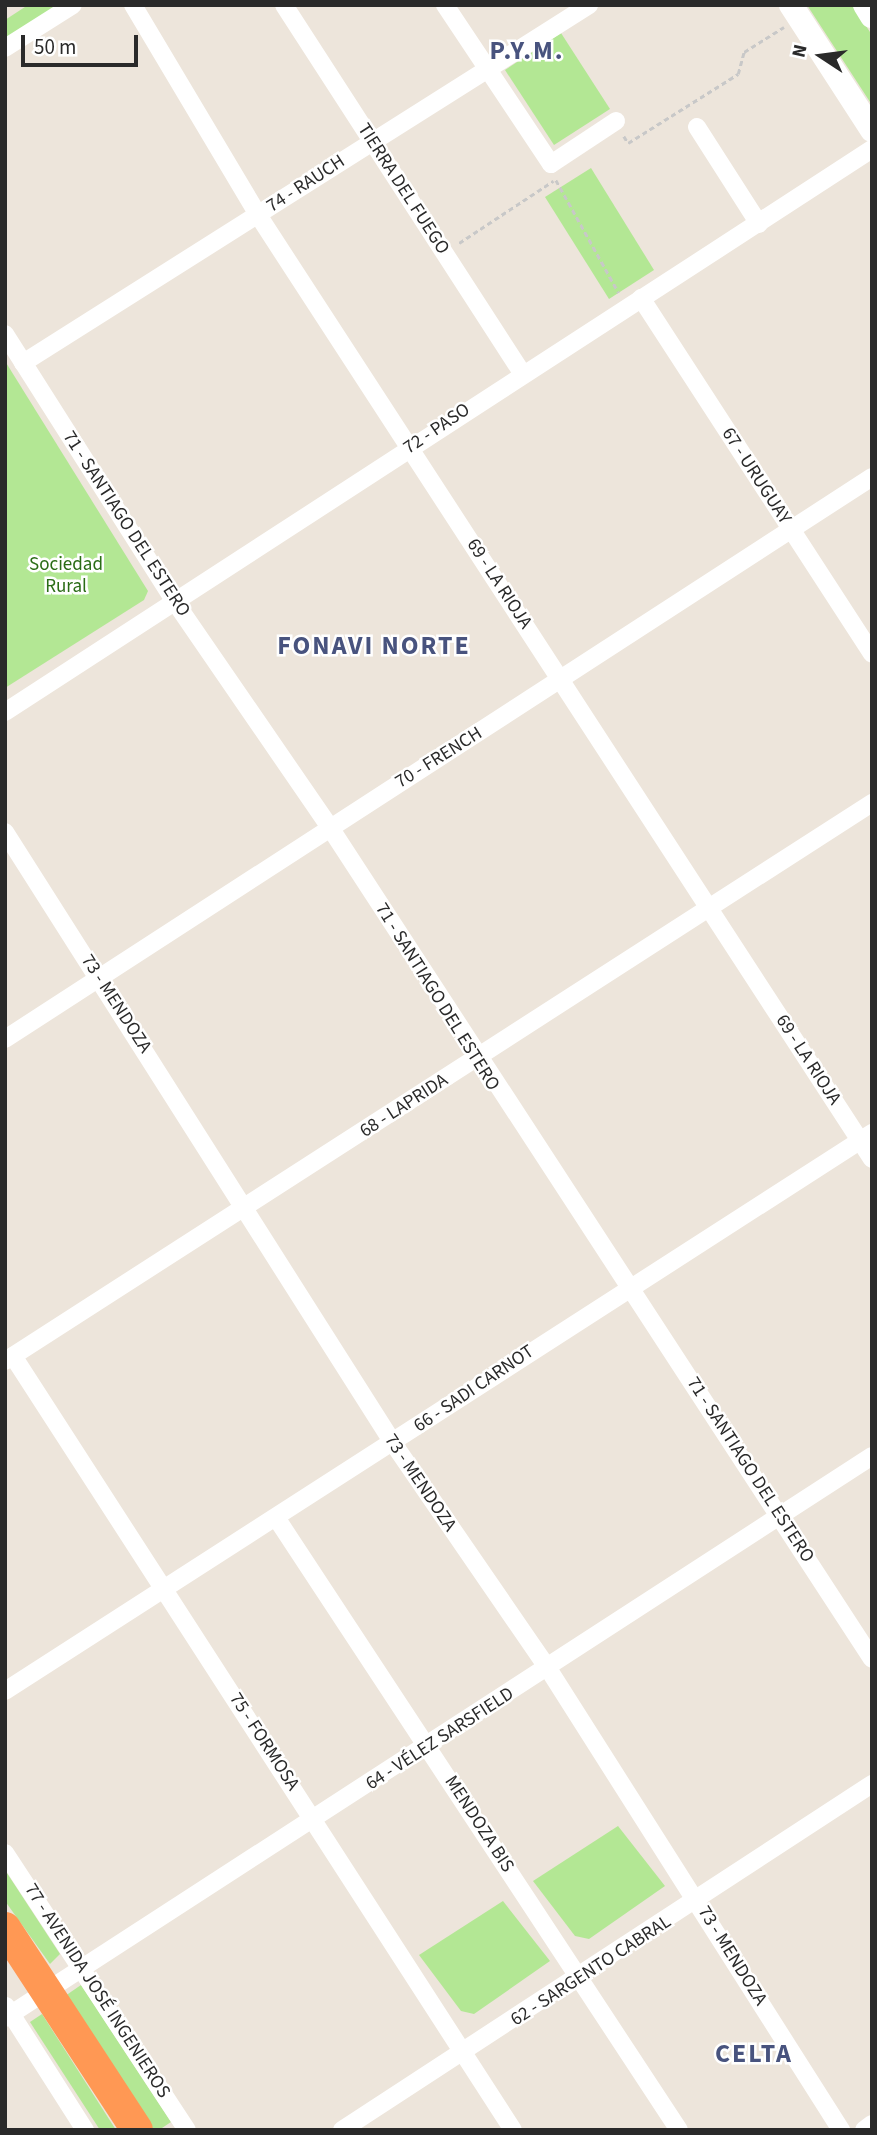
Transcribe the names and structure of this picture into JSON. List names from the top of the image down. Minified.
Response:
{"streets":{"street":["74 - RAUCH","TIERRA DEL FUEGO","72 - PASO","67 - URUGUAY","71 - SANTIAGO DEL ESTERO","69 - LA RIOJA","70 - FRENCH","73 - MENDOZA","68 - LAPRIDA","66 - SADI CARNOT","64 - VÉLEZ SARSFIELD","75 - FORMOSA","MENDOZA BIS","62 - SARGENTO CABRAL","77 - AVENIDA JOSÉ INGENIEROS"]},"crossings":[["74 - RAUCH","TIERRA DEL FUEGO"],["74 - RAUCH","71 - SANTIAGO DEL ESTERO"],["74 - RAUCH","69 - LA RIOJA"],["TIERRA DEL FUEGO","72 - PASO"],["72 - PASO","67 - URUGUAY"],["72 - PASO","71 - SANTIAGO DEL ESTERO"],["72 - PASO","69 - LA RIOJA"],["67 - URUGUAY","70 - FRENCH"],["71 - SANTIAGO DEL ESTERO","70 - FRENCH"],["71 - SANTIAGO DEL ESTERO","68 - LAPRIDA"],["71 - SANTIAGO DEL ESTERO","66 - SADI CARNOT"],["71 - SANTIAGO DEL ESTERO","64 - VÉLEZ SARSFIELD"],["69 - LA RIOJA","70 - FRENCH"],["69 - LA RIOJA","68 - LAPRIDA"],["69 - LA RIOJA","66 - SADI CARNOT"],["70 - FRENCH","73 - MENDOZA"],["73 - MENDOZA","68 - LAPRIDA"],["73 - MENDOZA","66 - SADI CARNOT"],["73 - MENDOZA","64 - VÉLEZ SARSFIELD"],["73 - MENDOZA","62 - SARGENTO CABRAL"],["68 - LAPRIDA","75 - FORMOSA"],["66 - SADI CARNOT","75 - FORMOSA"],["66 - SADI CARNOT","MENDOZA BIS"],["64 - VÉLEZ SARSFIELD","75 - FORMOSA"],["64 - VÉLEZ SARSFIELD","MENDOZA BIS"],["64 - VÉLEZ SARSFIELD","77 - AVENIDA JOSÉ INGENIEROS"],["75 - FORMOSA","62 - SARGENTO CABRAL"],["MENDOZA BIS","62 - SARGENTO CABRAL"]],"districts":["P.Y.M.","FONAVI NORTE","CELTA"],"parks":["Sociedad Rural"],"scale_bar":"50 m","north":"left"}
